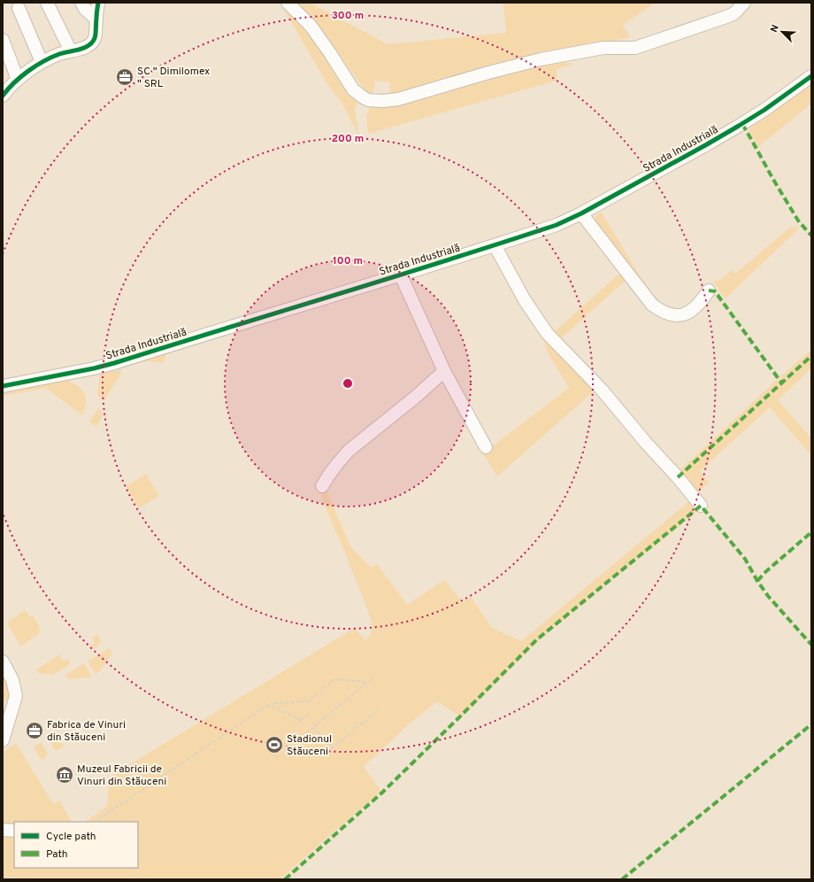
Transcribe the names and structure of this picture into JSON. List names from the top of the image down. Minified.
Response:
{"streets":{"street":["Strada Industrială"]},"places":{"office":["SC \" Dimilomex \" SRL","Fabrica de Vinuri din Stăuceni"],"sports":["Stadionul Stăuceni"],"museum":["Muzeul Fabricii de Vinuri din Stăuceni"]},"legend":["Cycle path","Path"],"north":"top left","rings":["300 m","200 m","100 m"]}
